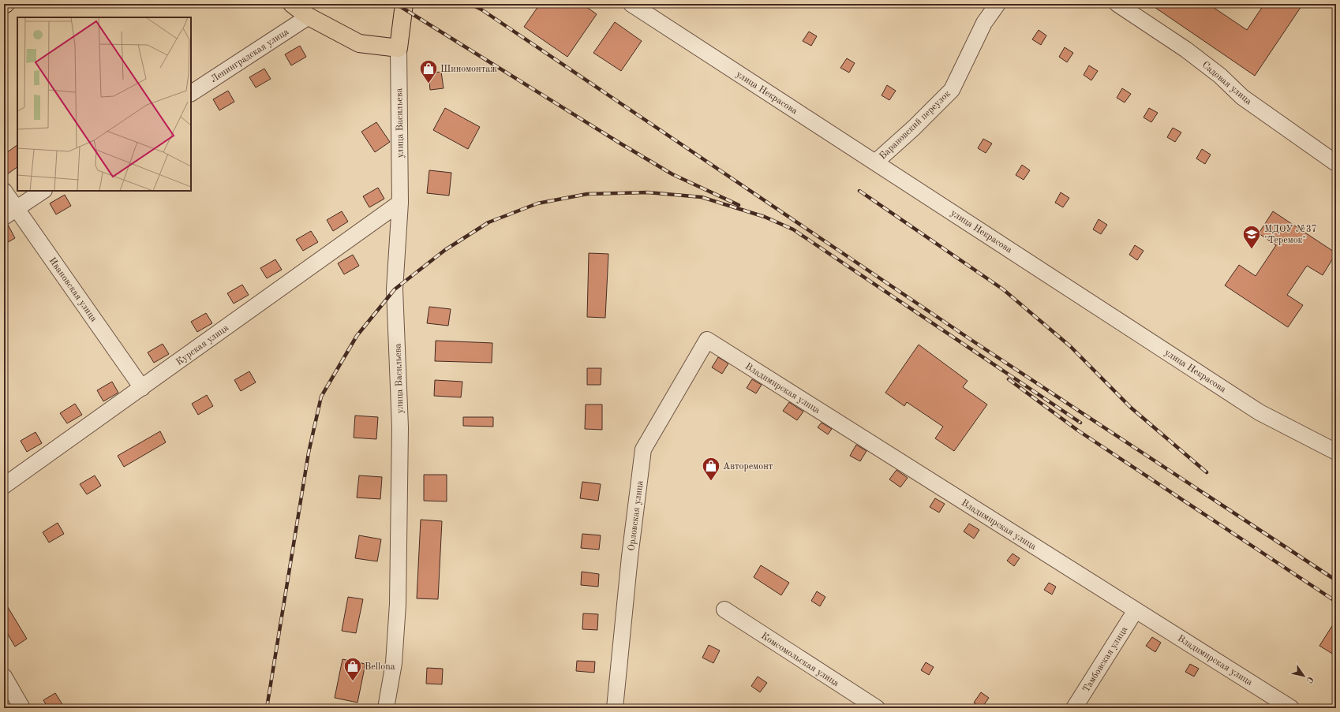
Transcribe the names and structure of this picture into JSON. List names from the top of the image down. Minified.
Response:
{"streets":{"street":["Ленинградская улица","Садовая улица","улица Некрасова","улица Васильева","Барановский переулок","Ивановская улица","Курская улица","Владимирская улица","Орловская улица","Комсомольская улица","Тамбовская улица"]},"crossings":[["улица Некрасова","Барановский переулок"],["улица Васильева","Курская улица"],["Ивановская улица","Курская улица"],["Владимирская улица","Орловская улица"],["Владимирская улица","Тамбовская улица"]],"places":{"shop":["Шиномонтаж","Авторемонт","Bellona"],"school or university":["МДОУ №37 \"Теремок\""]},"north":"bottom right"}
